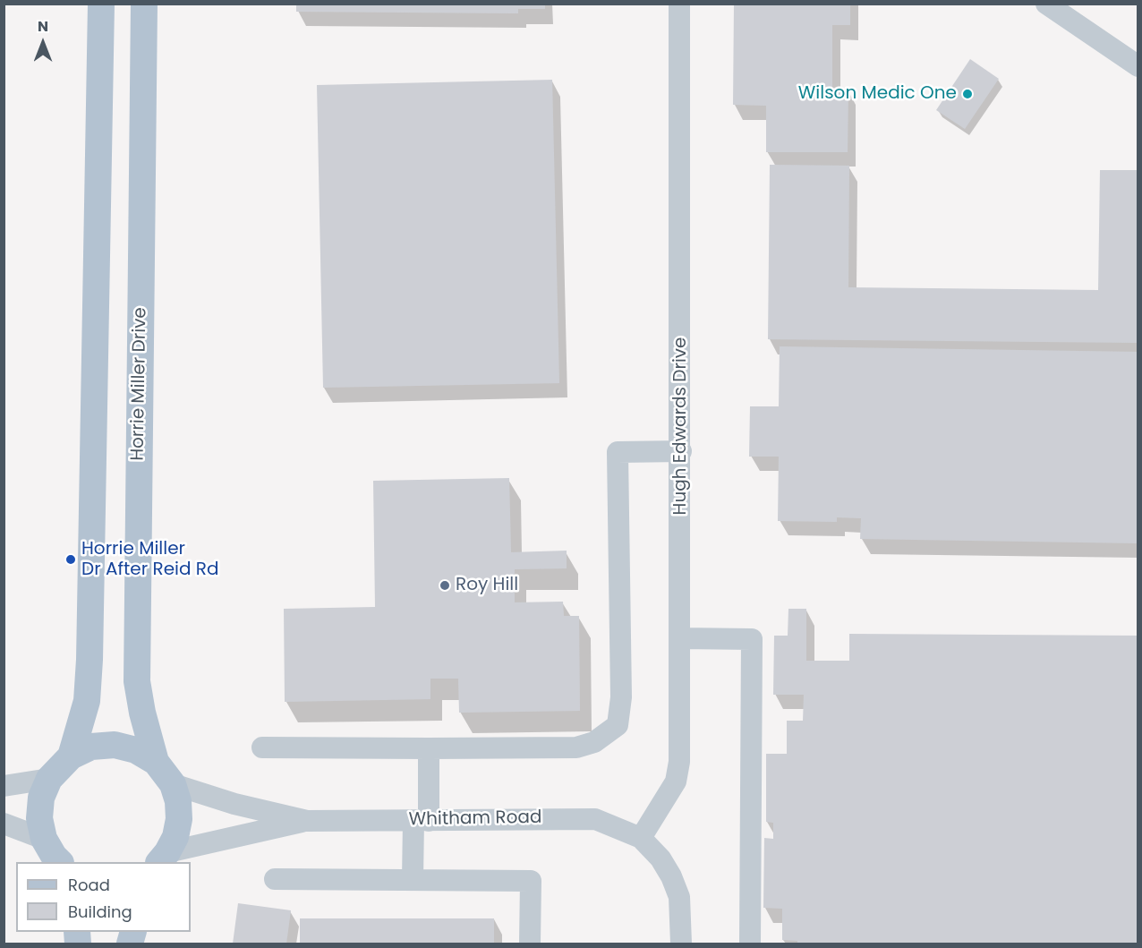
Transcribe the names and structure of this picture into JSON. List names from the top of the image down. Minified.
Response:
{"streets":{"main road":["Horrie Miller Drive"],"street":["Hugh Edwards Drive","Whitham Road"]},"crossings":[["Horrie Miller Drive","Whitham Road"],["Hugh Edwards Drive","Whitham Road"]],"places":["Wilson Medic One","Horrie Miller Dr After Reid Rd","Roy Hill"],"legend":["Road","Building"],"north":"top"}
